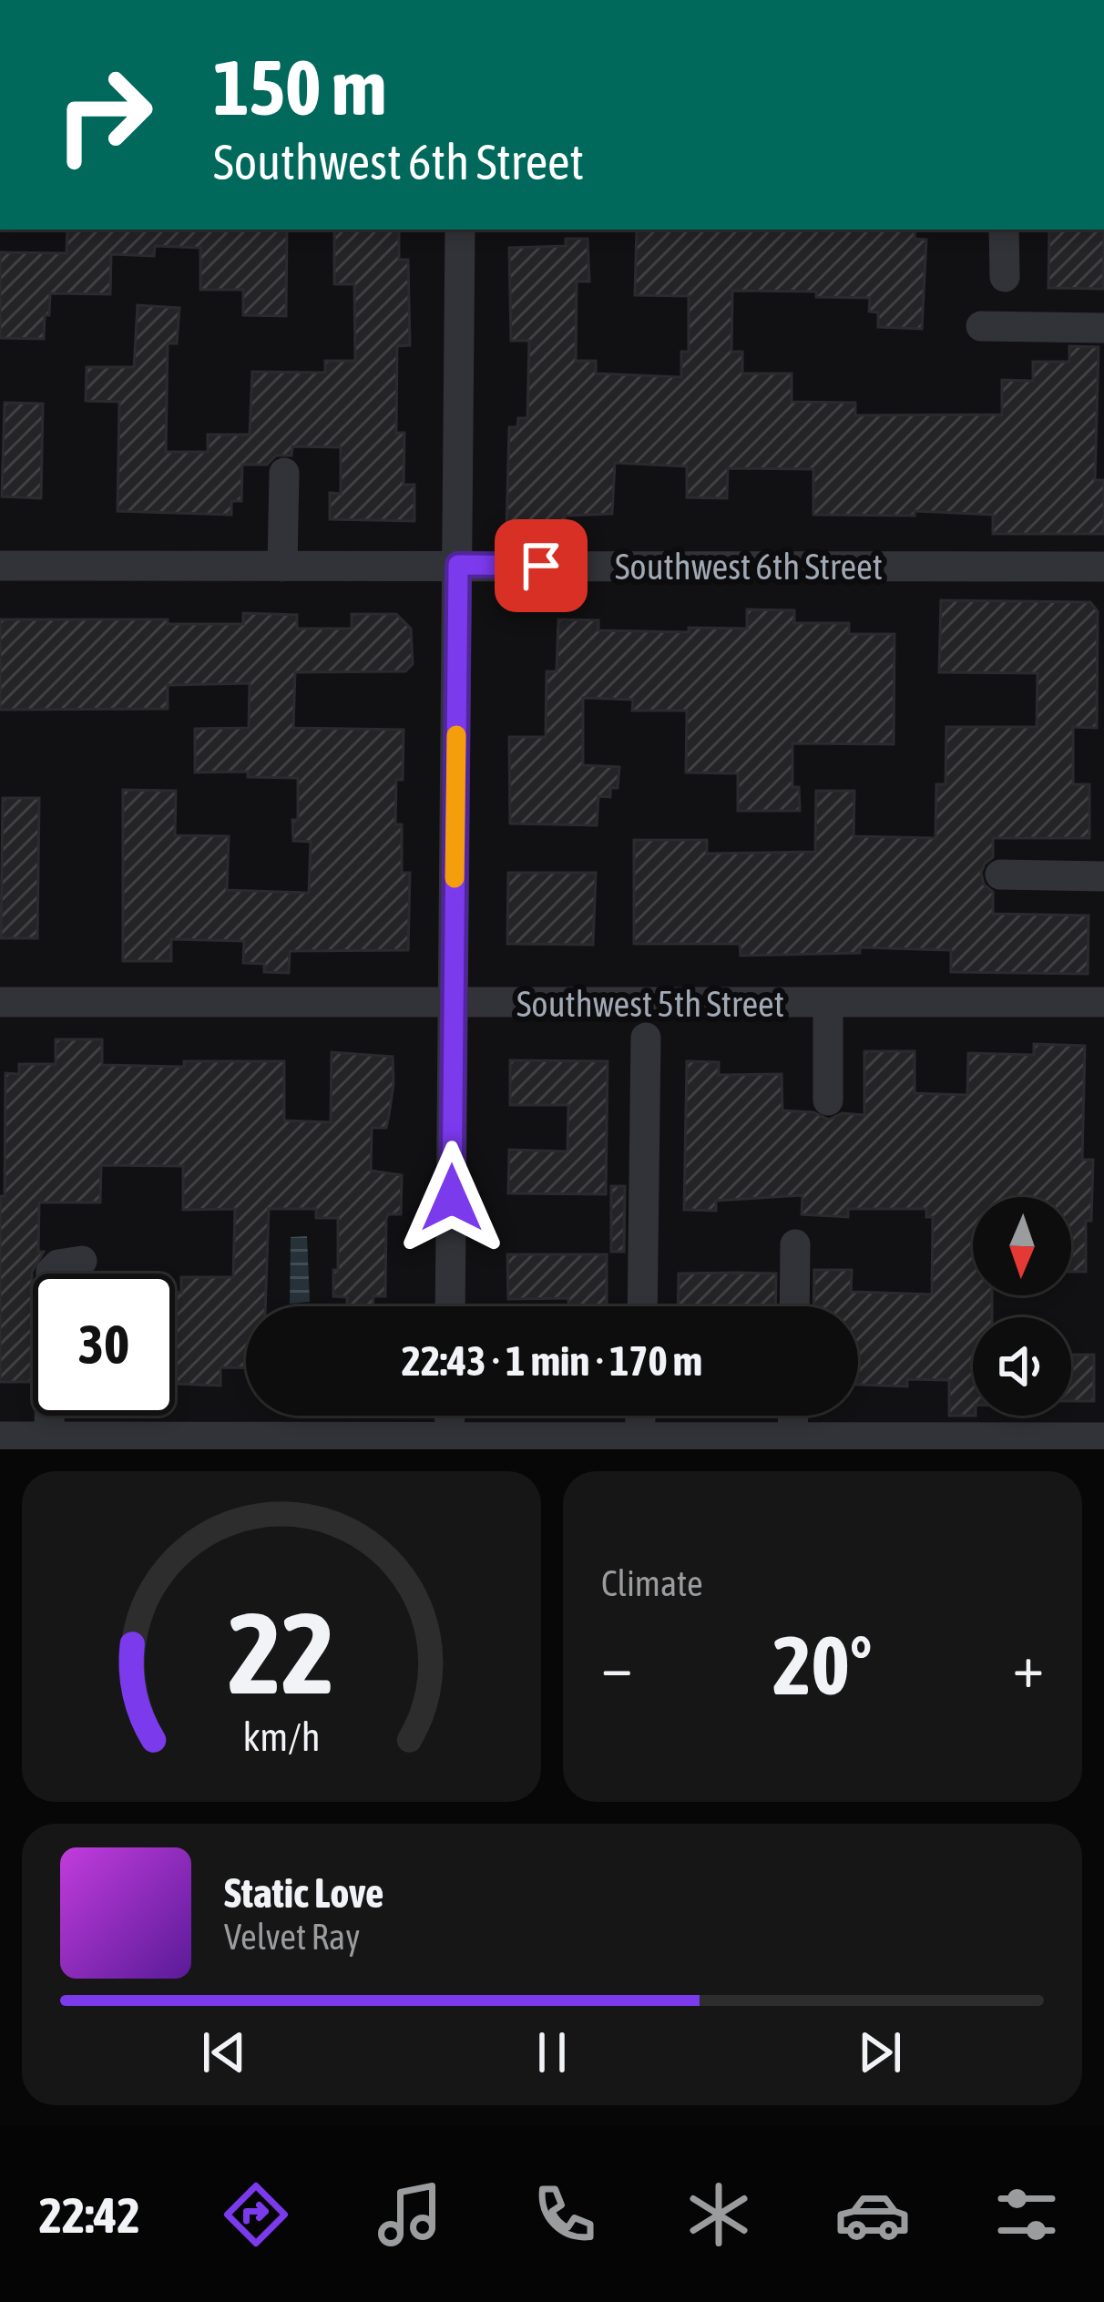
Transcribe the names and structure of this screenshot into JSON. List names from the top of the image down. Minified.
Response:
{"streets":{"street":["Southwest 6th Street","Southwest 5th Street"]},"north":"bottom","page":{"turn":["150 m","Southwest 6th Street"],"limit":"30","trip":"22:43 · 1 min · 170 m","tile":"Climate","heat":["−","20°","+"],"song":["Static Love","Velvet Ray"],"tabs":"22:42","gauge":["22","km/h"]}}
